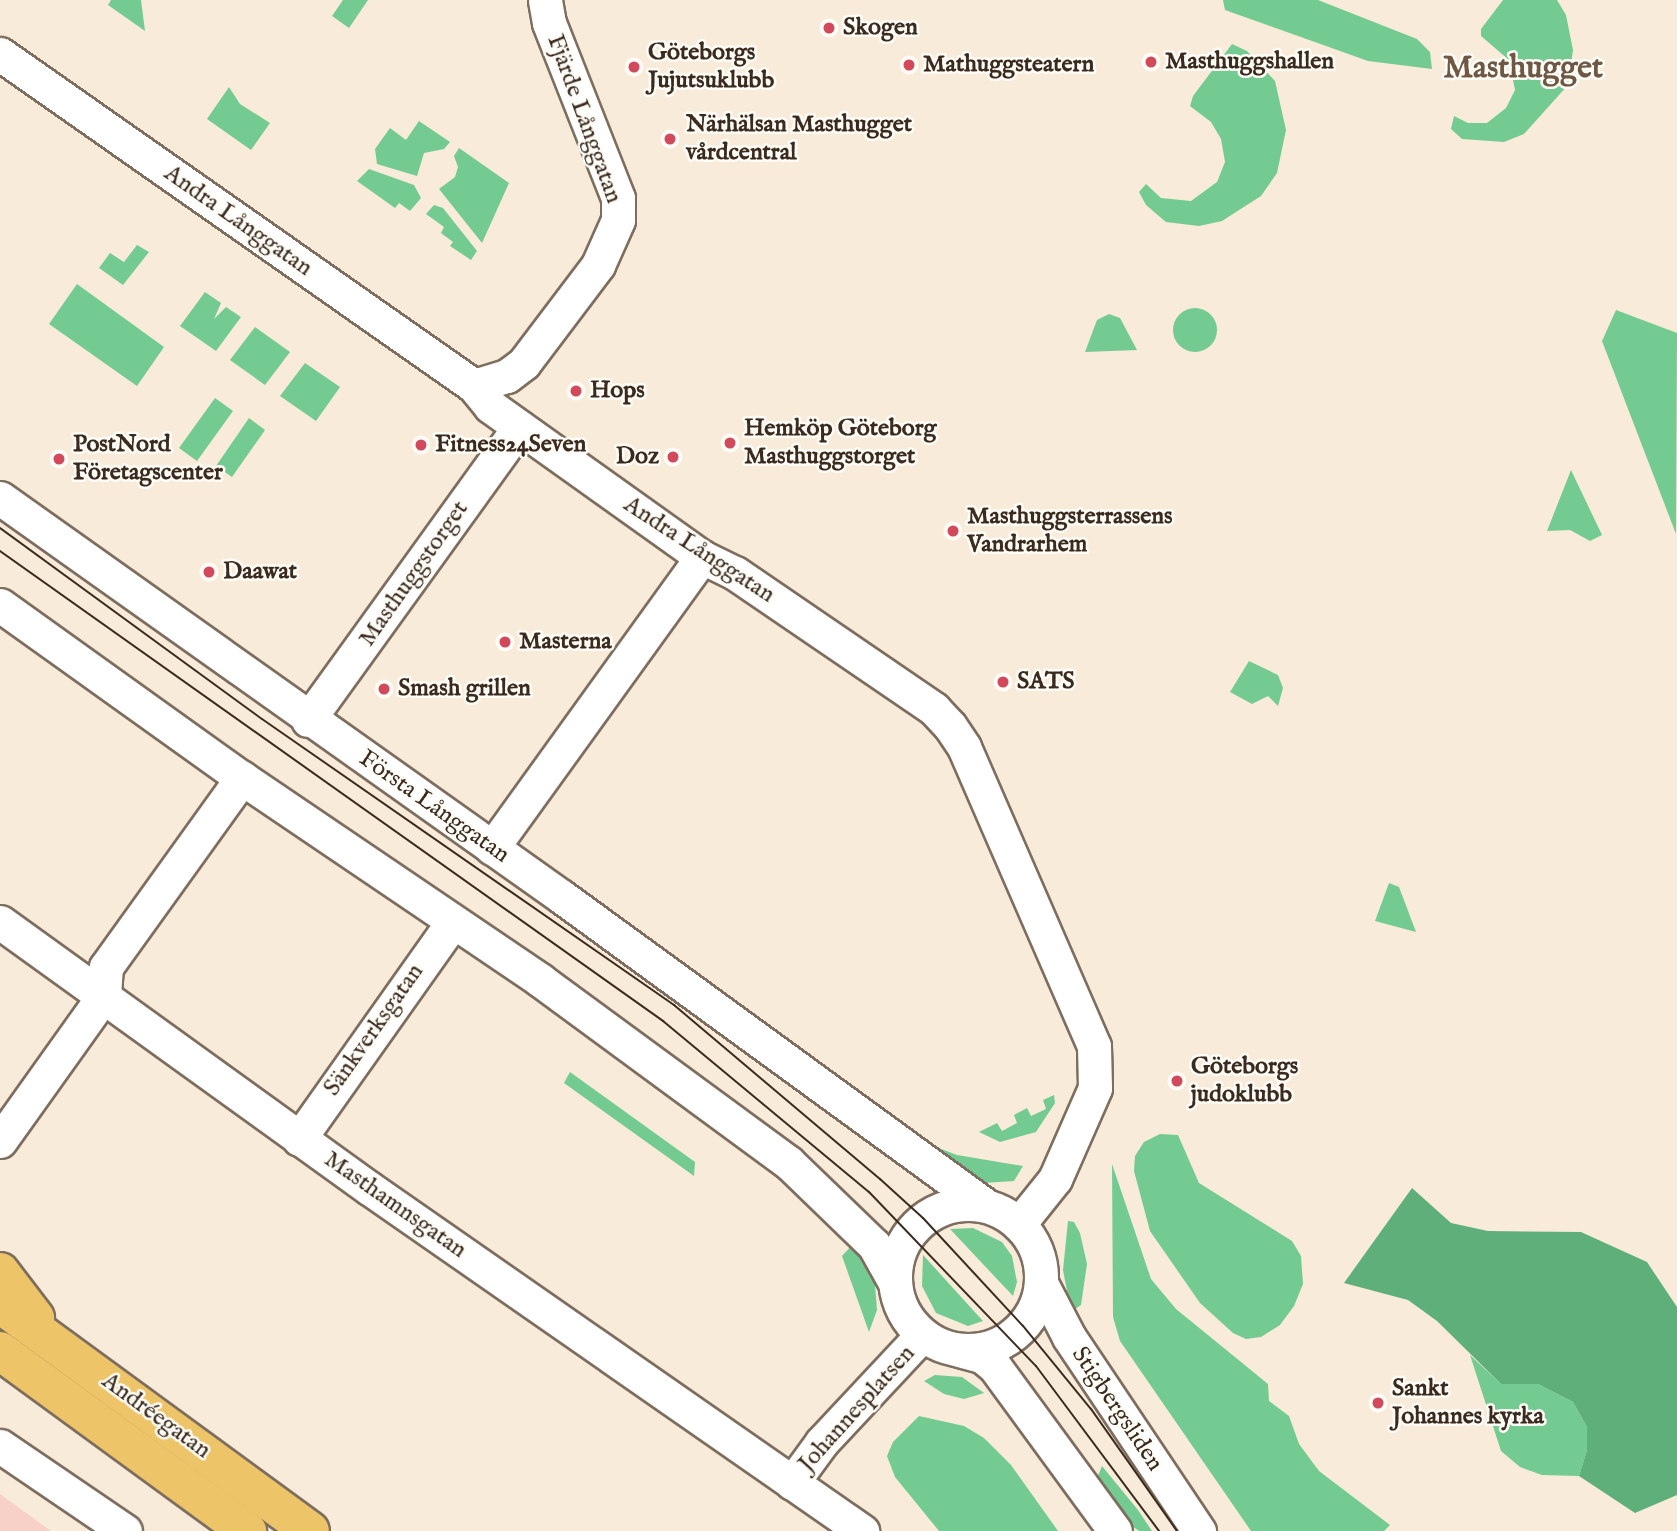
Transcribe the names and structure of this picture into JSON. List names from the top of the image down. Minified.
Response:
{"streets":{"highway":["Andréegatan"],"street":["Fjärde Långgatan","Andra Långgatan","Masthuggstorget","Första Långgatan","Sänkverksgatan","Masthamnsgatan","Johannesplatsen","Stigbergsliden"]},"crossings":[["Fjärde Långgatan","Andra Långgatan"],["Andra Långgatan","Masthuggstorget"],["Andra Långgatan","Johannesplatsen"],["Andra Långgatan","Stigbergsliden"],["Masthuggstorget","Första Långgatan"],["Första Långgatan","Stigbergsliden"],["Sänkverksgatan","Masthamnsgatan"],["Masthamnsgatan","Johannesplatsen"],["Johannesplatsen","Stigbergsliden"]],"districts":["Masthugget"],"places":["Skogen","Masthuggshallen","Mathuggsteatern","Göteborgs Jujutsuklubb","Närhälsan Masthugget vårdcentral","Hops","Hemköp Göteborg Masthuggstorget","Fitness24Seven","Doz","PostNord Företagscenter","Masthuggsterrassens Vandrarhem","Daawat","Masterna","SATS","Smash grillen","Göteborgs judoklubb","Sankt Johannes kyrka"]}
